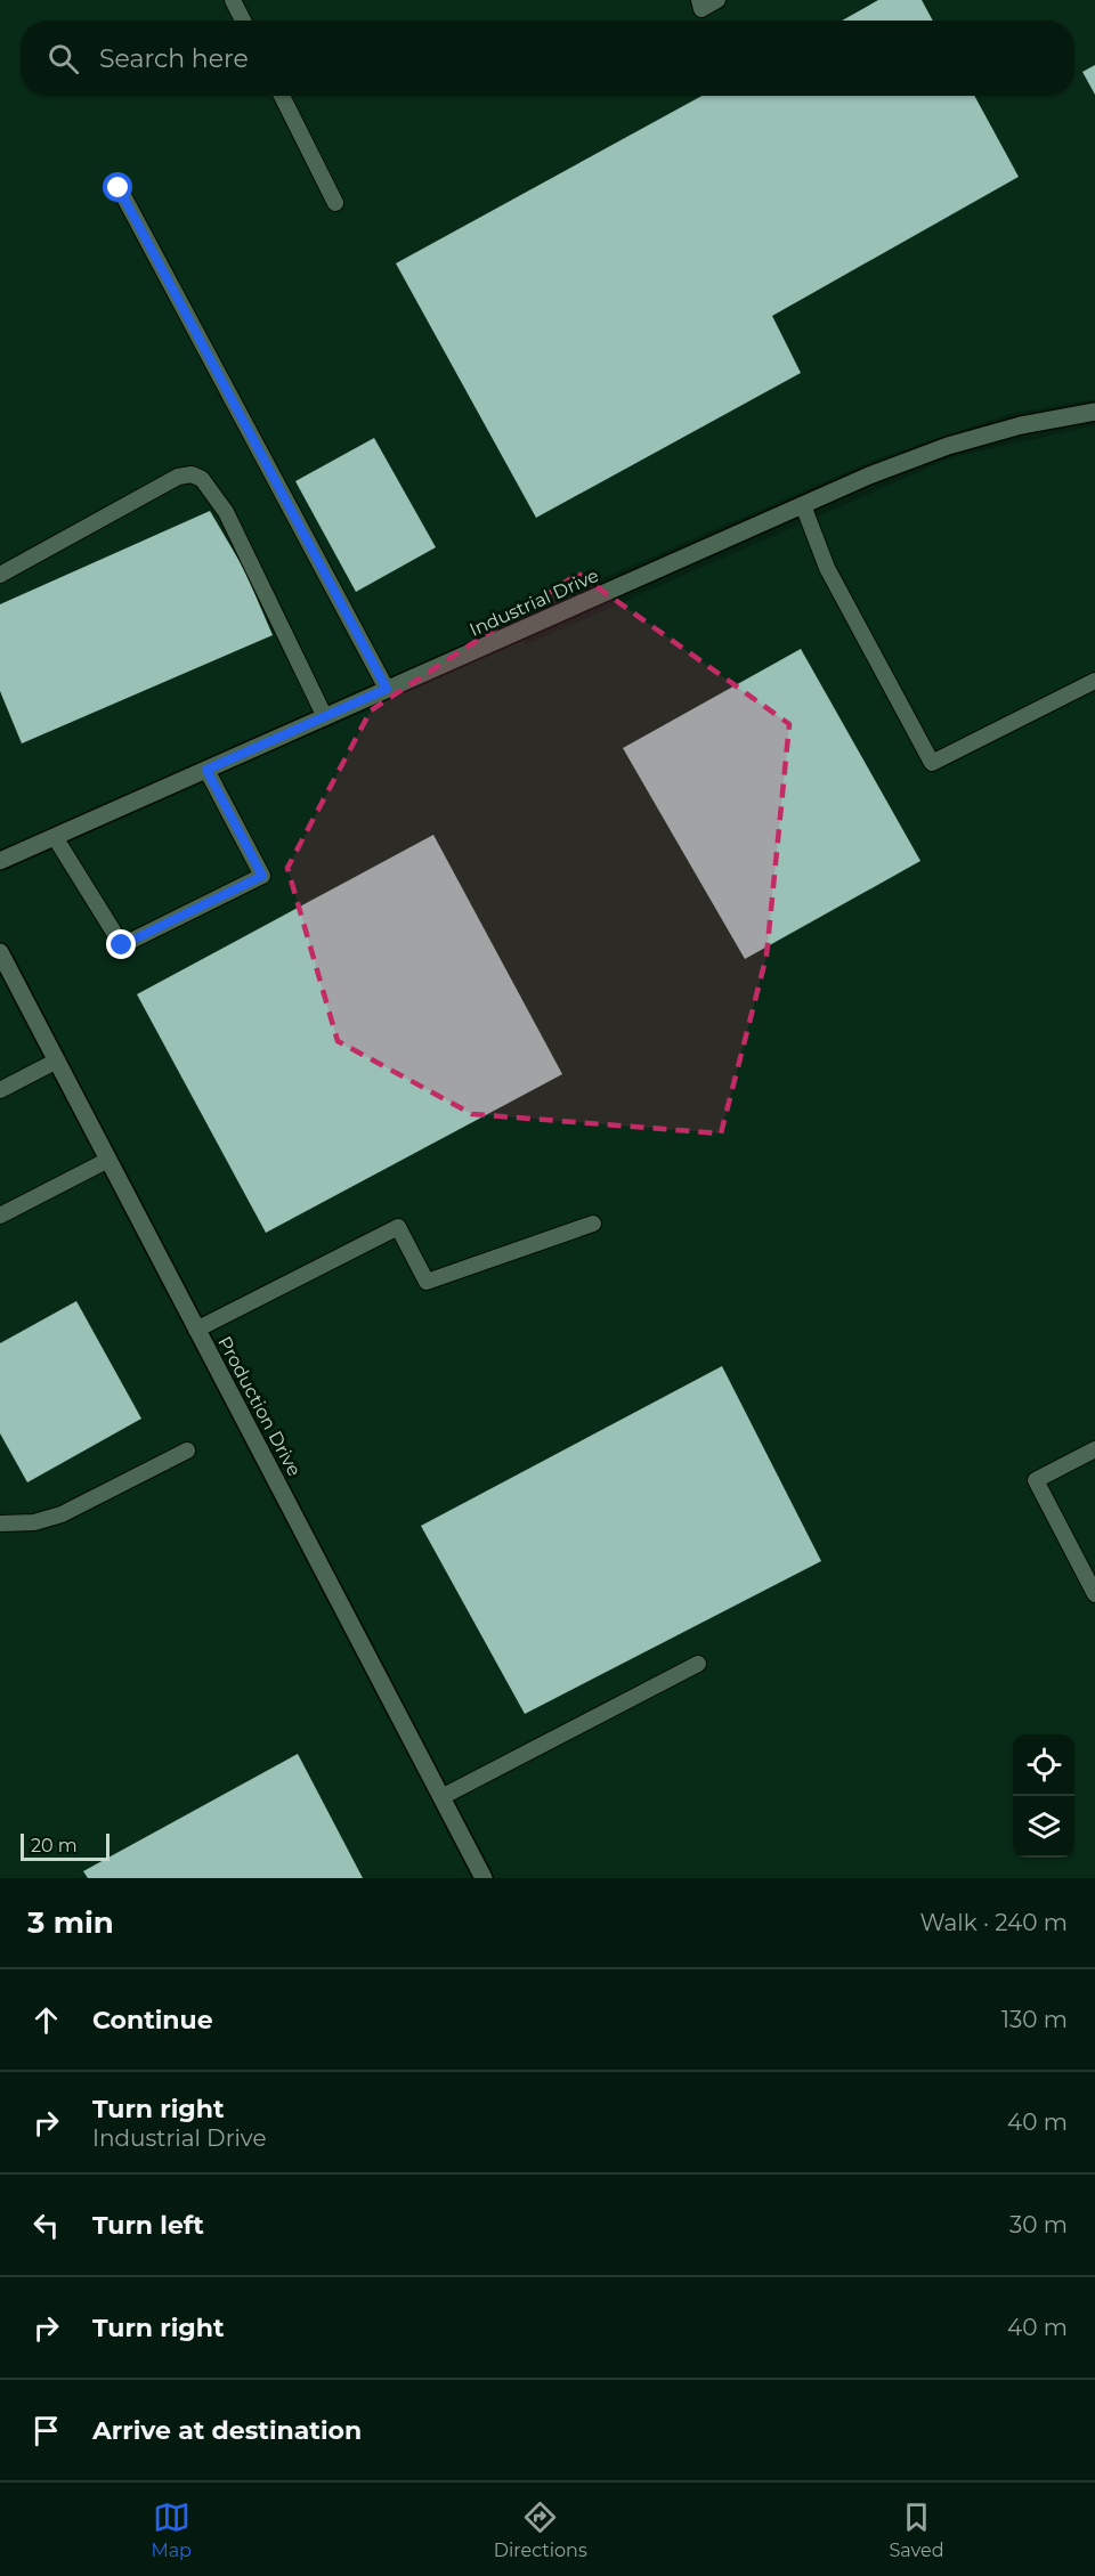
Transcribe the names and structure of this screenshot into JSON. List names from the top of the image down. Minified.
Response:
{"streets":{"street":["Industrial Drive","Production Drive"]},"scale_bar":"20 m","page":{"search":"Search here","scale":"20 m","heading":["3 min","Walk · 240 m"],"list":[["Continue","130 m"],["Turn right","Industrial Drive","40 m"],["Turn left","30 m"],["Turn right","40 m"],"Arrive at destination"],"nav":["Map","Directions","Saved"]}}
